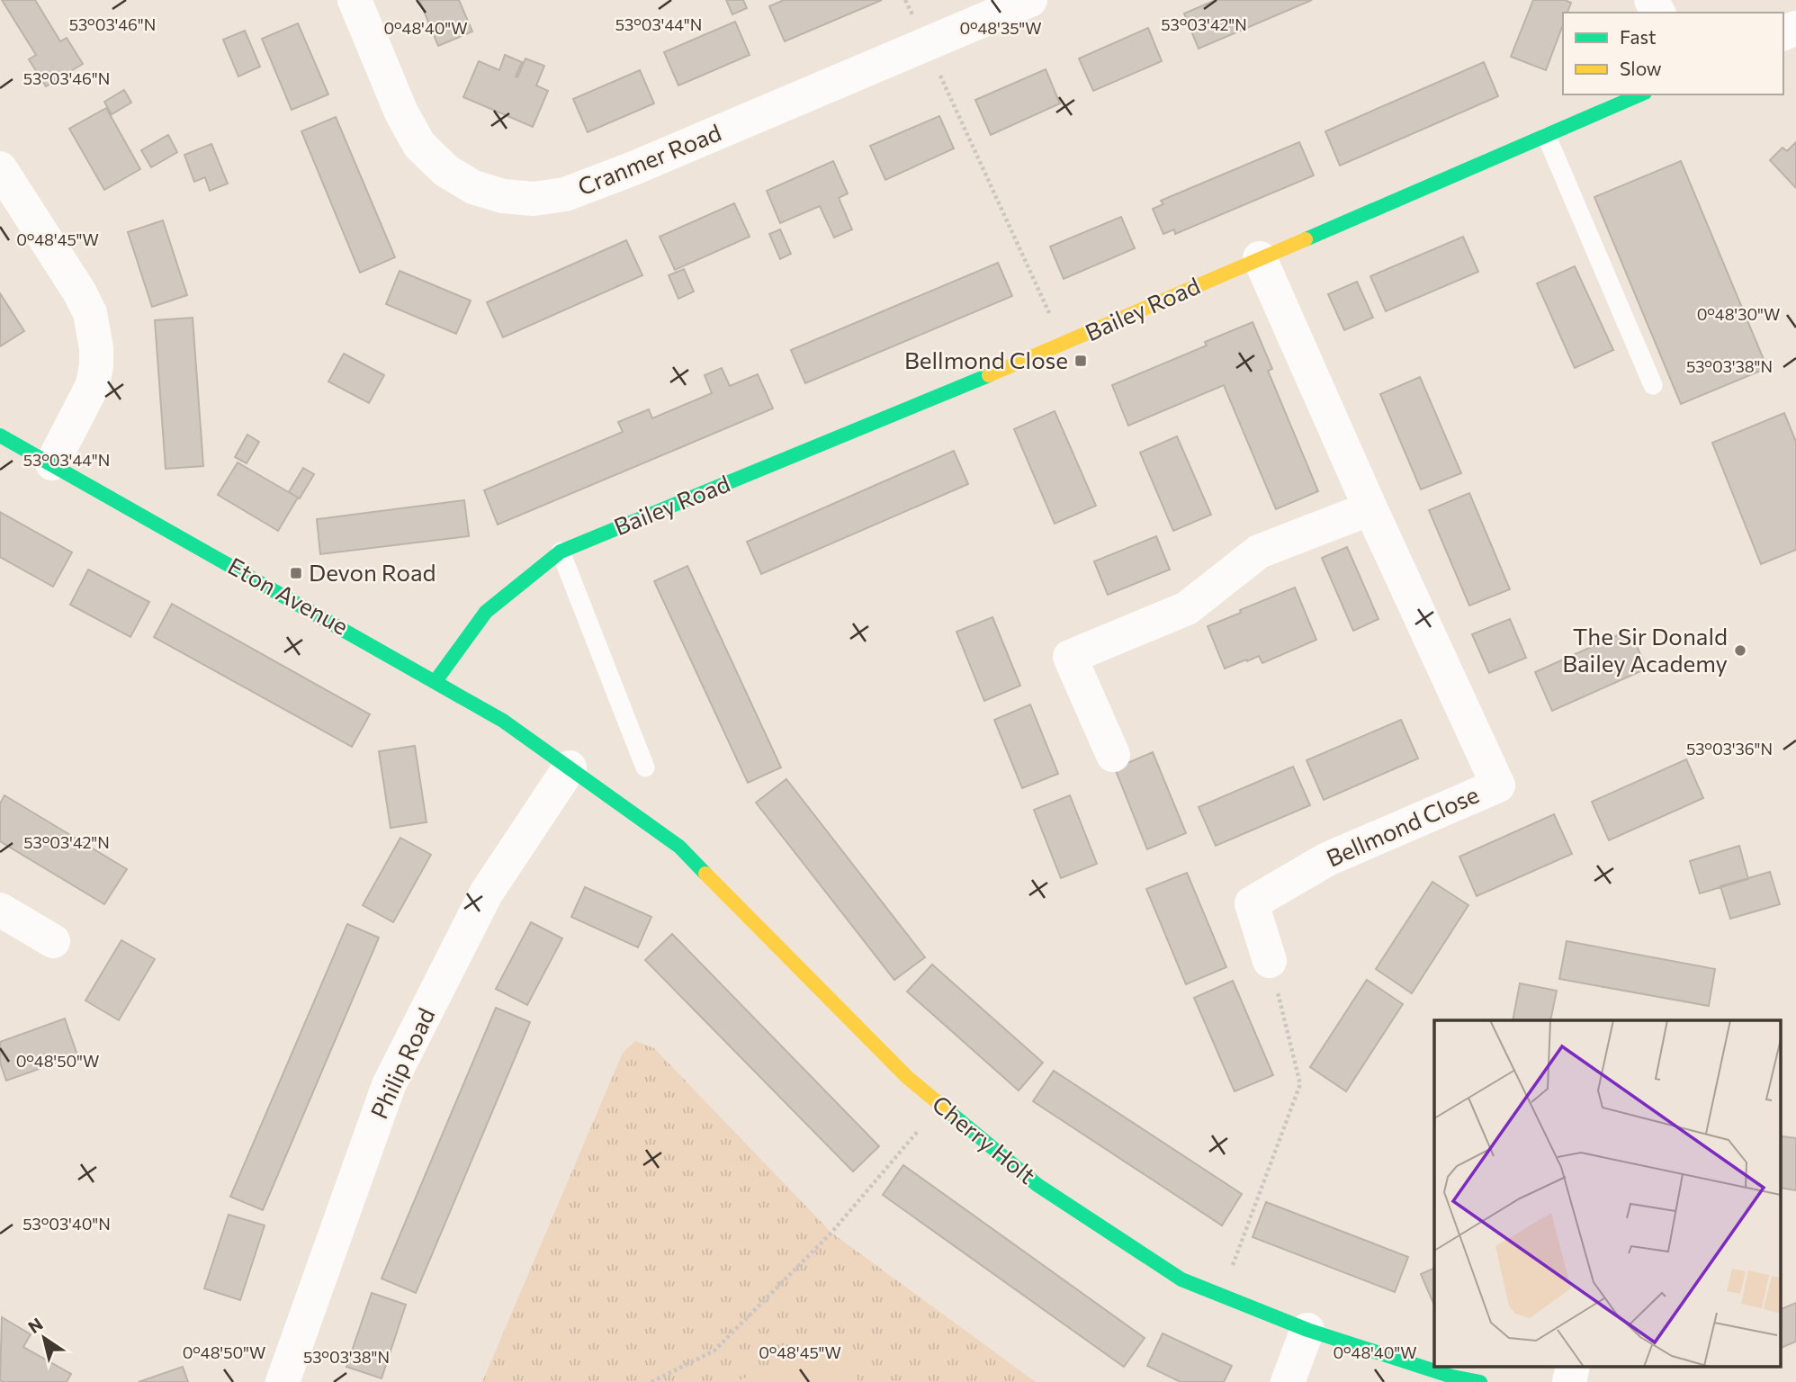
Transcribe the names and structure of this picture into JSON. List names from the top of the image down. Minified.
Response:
{"streets":{"street":["Cranmer Road","Bailey Road","Eton Avenue","Bellmond Close","Philip Road","Cherry Holt"]},"crossings":[["Bailey Road","Eton Avenue"],["Bailey Road","Bellmond Close"],["Eton Avenue","Philip Road"],["Eton Avenue","Cherry Holt"],["Philip Road","Cherry Holt"]],"places":{"transit":["Bellmond Close","Devon Road"],"other":["The Sir Donald Bailey Academy"]},"legend":["Fast","Slow"],"north":"top left","coordinates":["53°03'44\"N","53°03'46\"N","53°03'42\"N","0°48'40\"W","0°48'35\"W","0°48'45\"W","0°48'30\"W","53°03'38\"N","53°03'36\"N","0°48'50\"W","53°03'40\"N"]}
